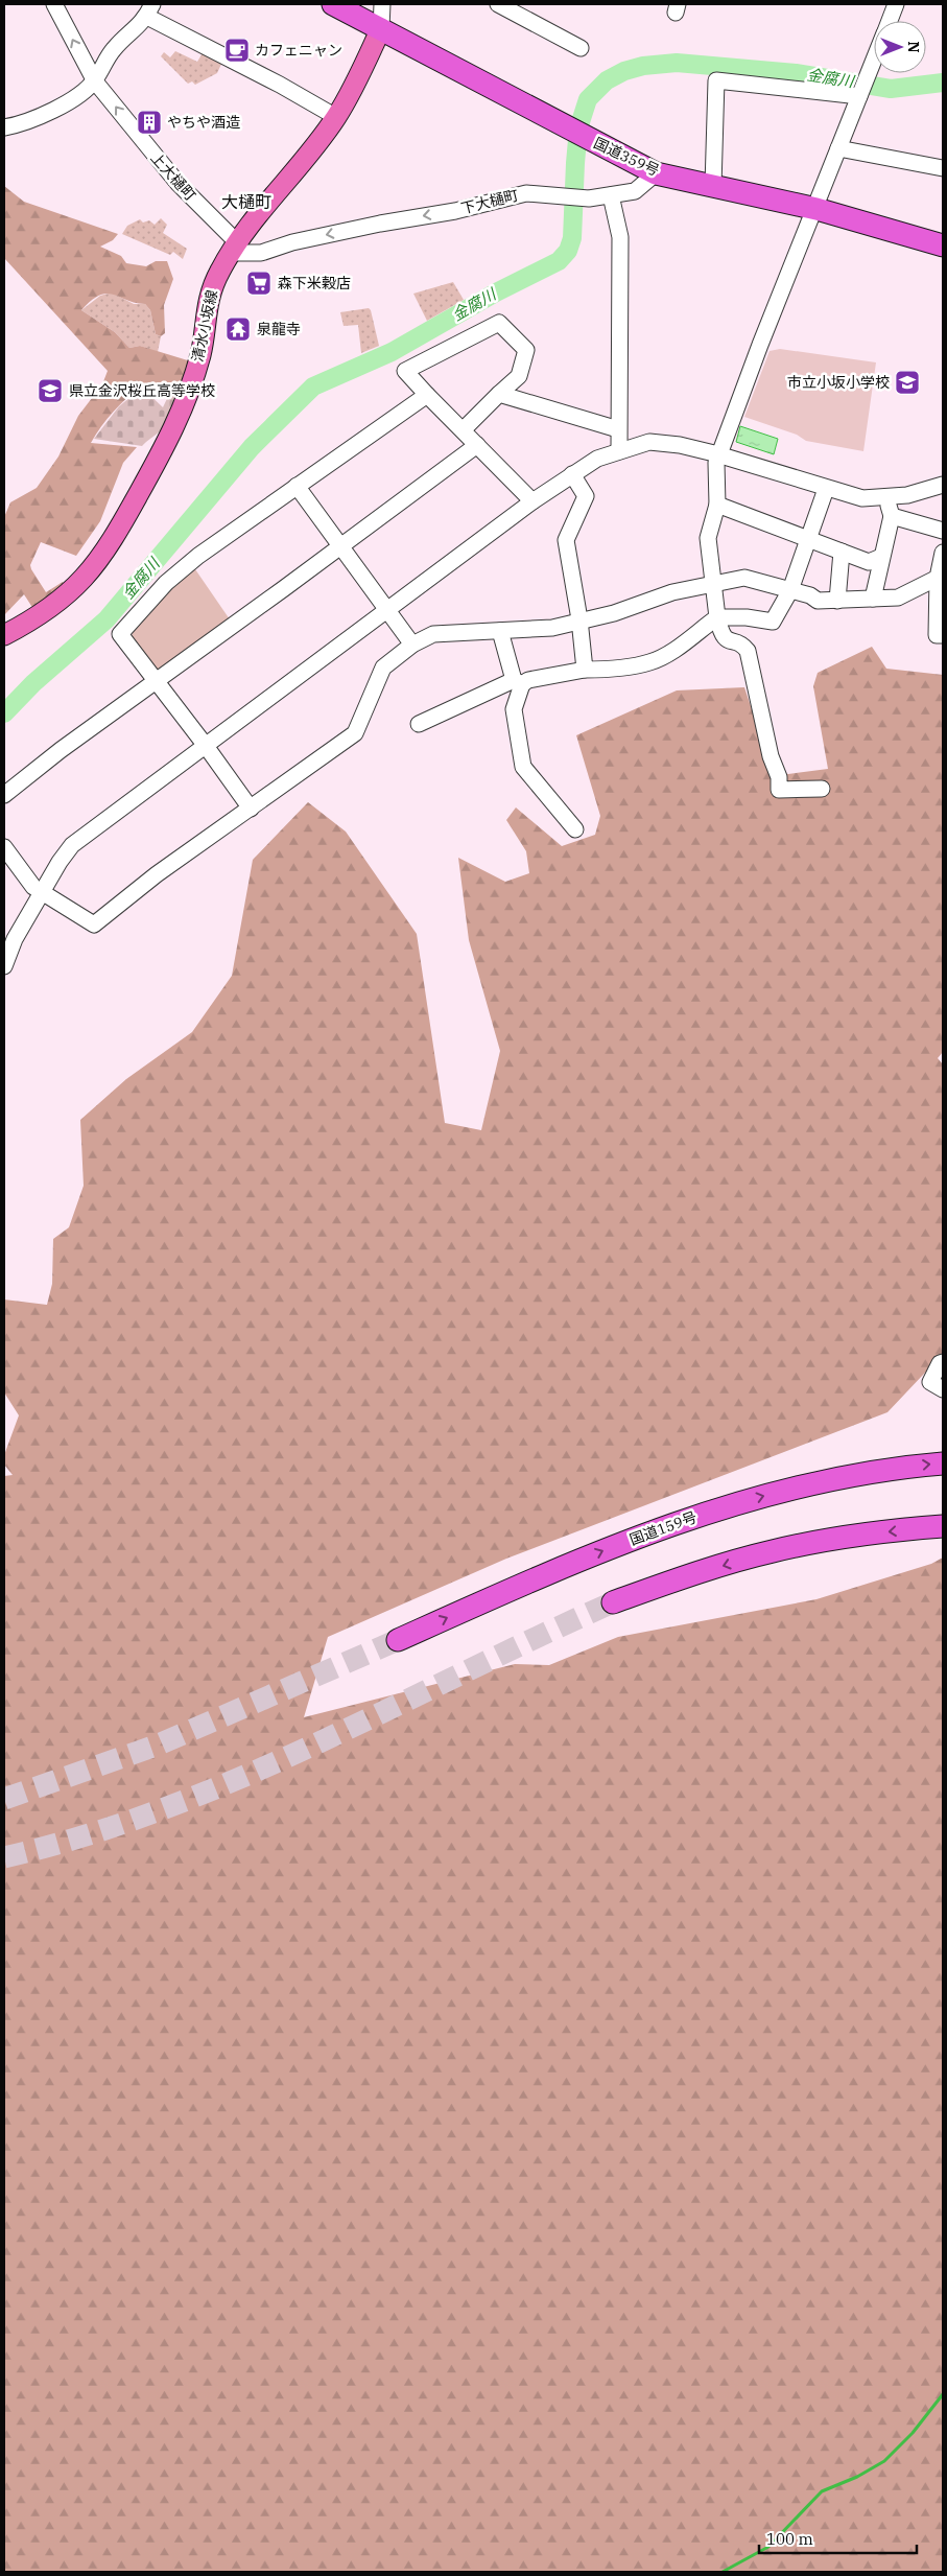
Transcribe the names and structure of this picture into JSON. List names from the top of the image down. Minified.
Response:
{"streets":{"highway":["国道359号","国道159号"],"main road":["清水小坂線"],"street":["上大樋町","下大樋町"]},"crossings":[["国道359号","下大樋町"],["国道359号","清水小坂線"],["上大樋町","下大樋町"],["上大樋町","清水小坂線"],["下大樋町","清水小坂線"]],"one_way":["下大樋町"],"districts":["大樋町"],"water":["金腐川"],"places":{"cafe":["カフェニャン"],"building":["やちや酒造"],"supermarket":["森下米穀店"],"temple":["泉龍寺"],"school or university":["市立小坂小学校","県立金沢桜丘高等学校"]},"scale_bar":"100 m","north":"right"}
